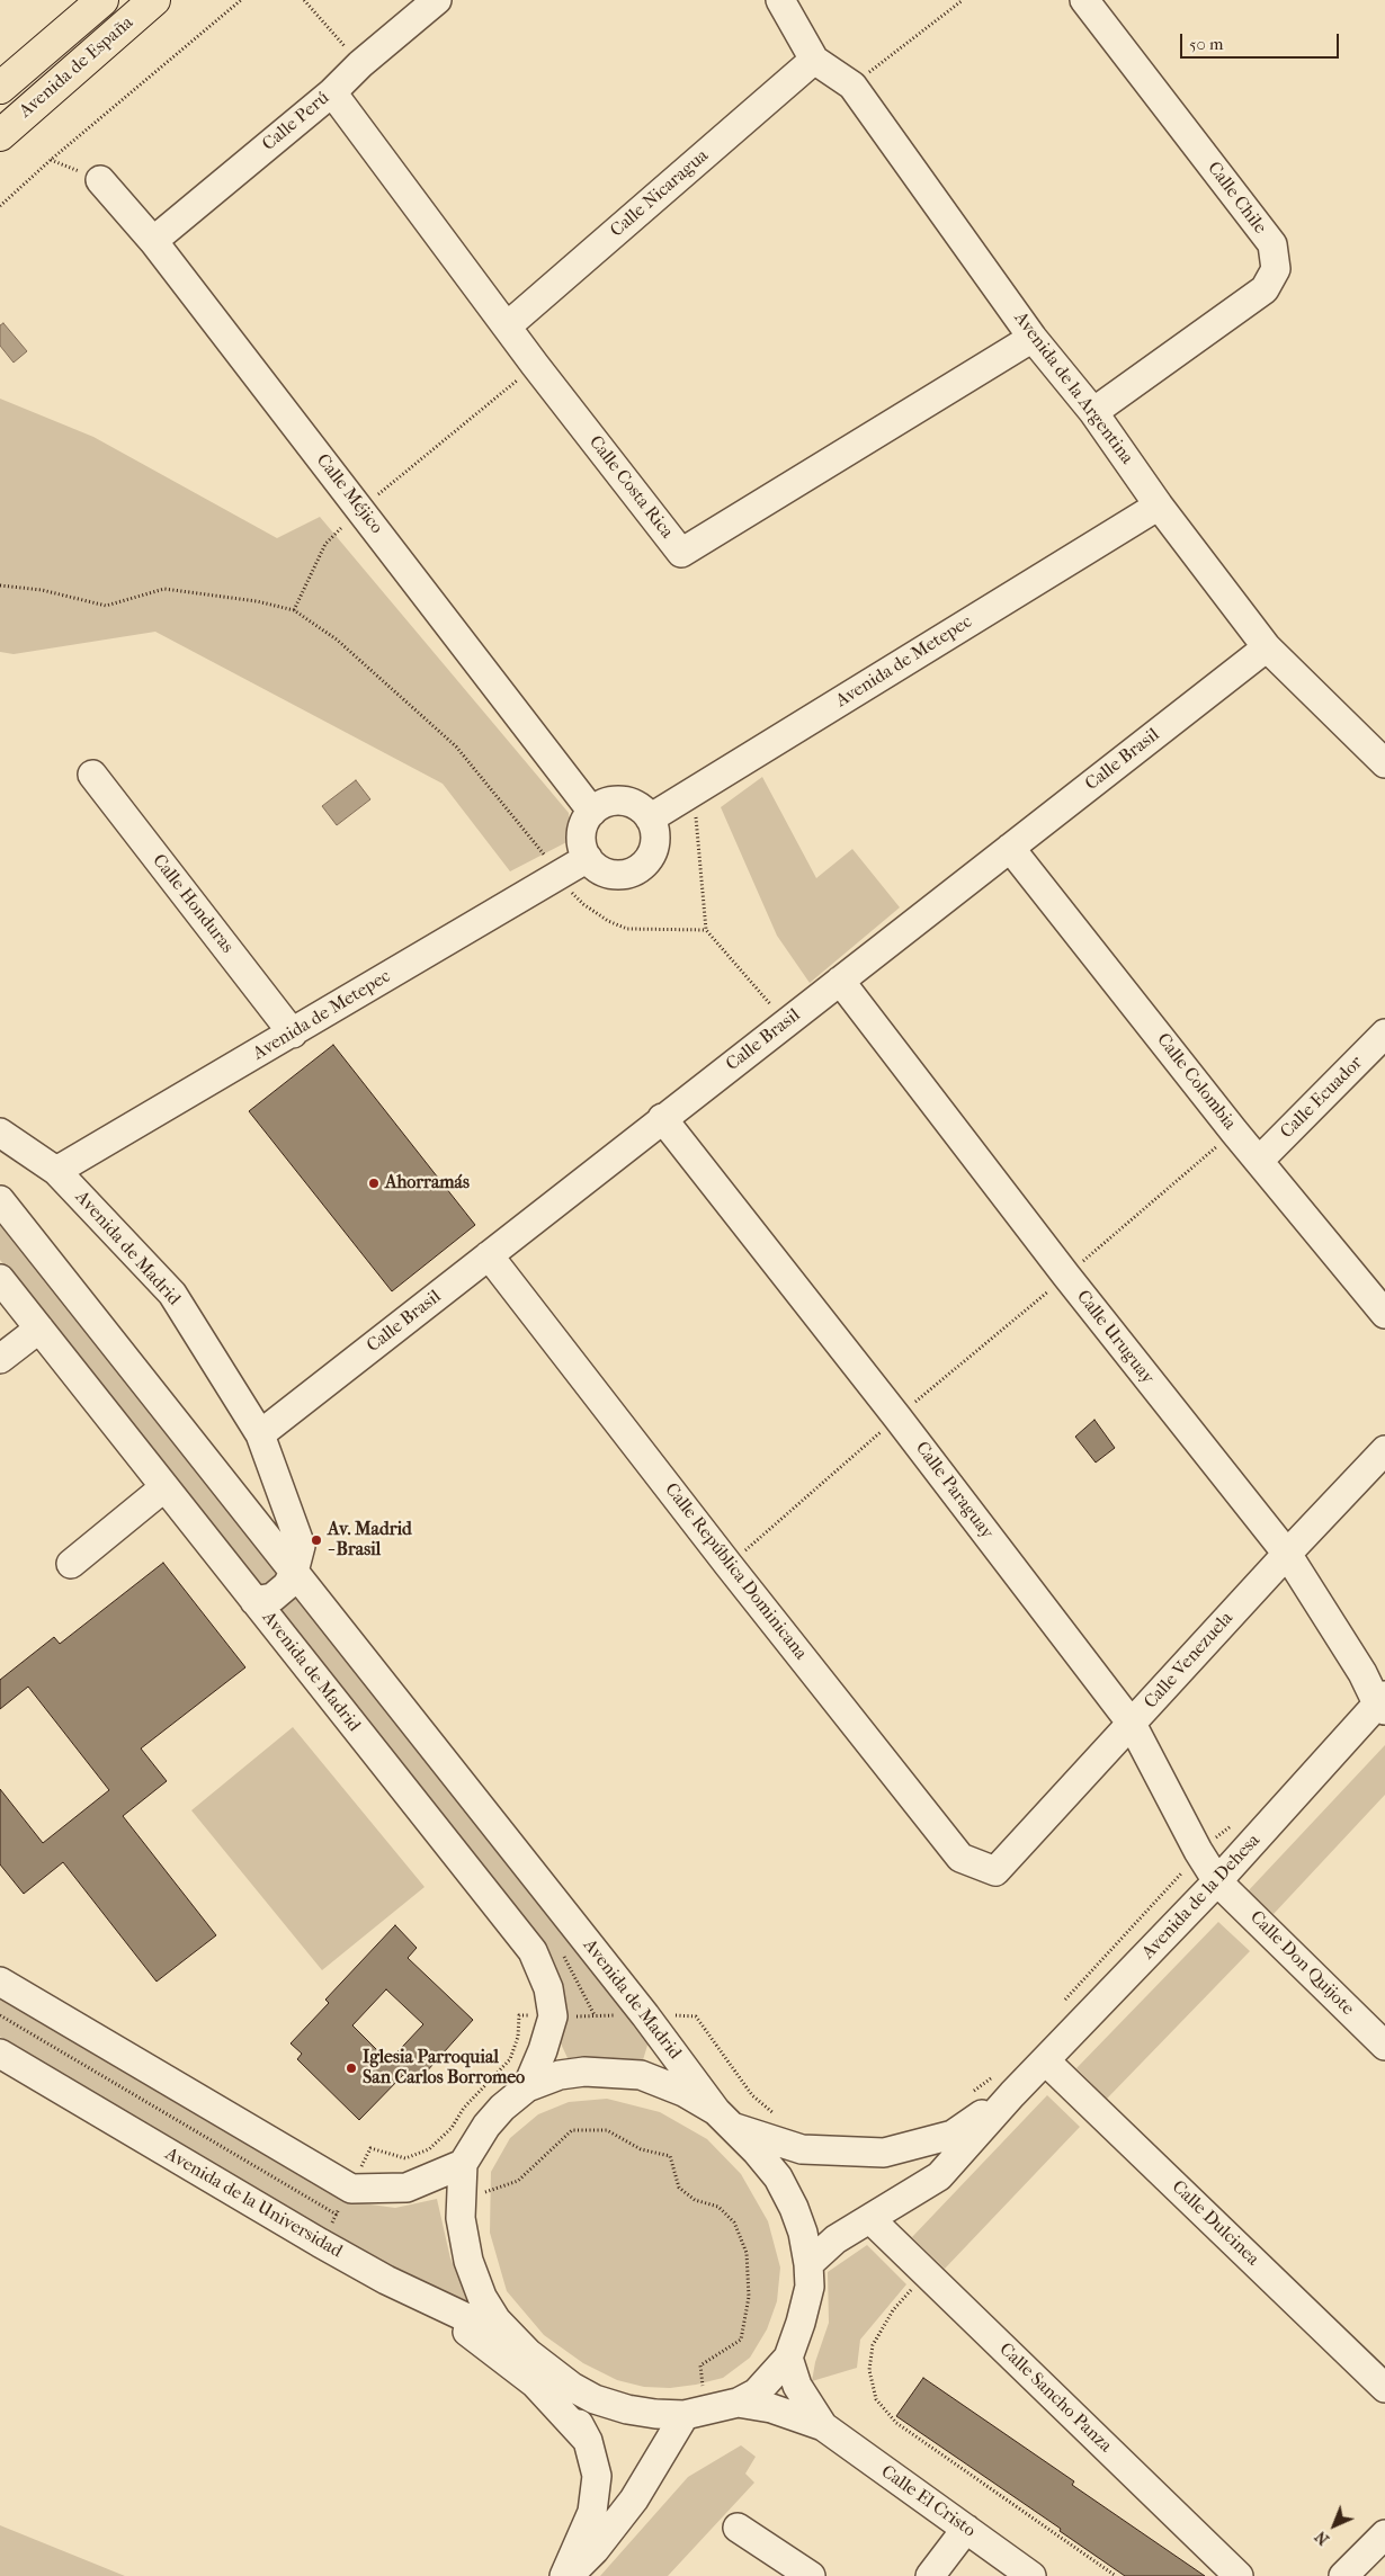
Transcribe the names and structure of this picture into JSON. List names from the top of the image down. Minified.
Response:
{"streets":{"main road":["Avenida de España"],"street":["Calle Perú","Calle Nicaragua","Calle Chile","Avenida de la Argentina","Calle Costa Rica","Calle Méjico","Avenida de Metepec","Calle Brasil","Calle Honduras","Calle Colombia","Calle Ecuador","Avenida de Madrid","Calle Uruguay","Calle Paraguay","Calle República Dominicana","Calle Venezuela","Avenida de la Dehesa","Calle Don Quijote","Avenida de la Universidad","Calle Dulcinea","Calle Sancho Panza","Calle El Cristo"]},"crossings":[["Calle Perú","Calle Costa Rica"],["Calle Perú","Calle Méjico"],["Calle Nicaragua","Avenida de la Argentina"],["Calle Nicaragua","Calle Costa Rica"],["Calle Chile","Avenida de la Argentina"],["Avenida de la Argentina","Calle Costa Rica"],["Avenida de la Argentina","Avenida de Metepec"],["Avenida de la Argentina","Calle Brasil"],["Calle Méjico","Avenida de Metepec"],["Avenida de Metepec","Calle Honduras"],["Avenida de Metepec","Avenida de Madrid"],["Calle Brasil","Calle Colombia"],["Calle Brasil","Avenida de Madrid"],["Calle Brasil","Calle Uruguay"],["Calle Brasil","Calle Paraguay"],["Calle Brasil","Calle República Dominicana"],["Calle Colombia","Calle Ecuador"],["Avenida de Madrid","Avenida de la Dehesa"],["Calle Uruguay","Calle Venezuela"],["Calle Uruguay","Avenida de la Dehesa"],["Calle Paraguay","Calle Venezuela"],["Calle Paraguay","Avenida de la Dehesa"],["Calle Paraguay","Calle Don Quijote"],["Calle República Dominicana","Calle Venezuela"],["Avenida de la Dehesa","Calle Don Quijote"],["Avenida de la Dehesa","Calle Dulcinea"],["Avenida de la Dehesa","Calle Sancho Panza"]],"places":["Ahorramás","Av. Madrid - Brasil","Iglesia Parroquial San Carlos Borromeo"],"scale_bar":"50 m","north":"bottom left"}
